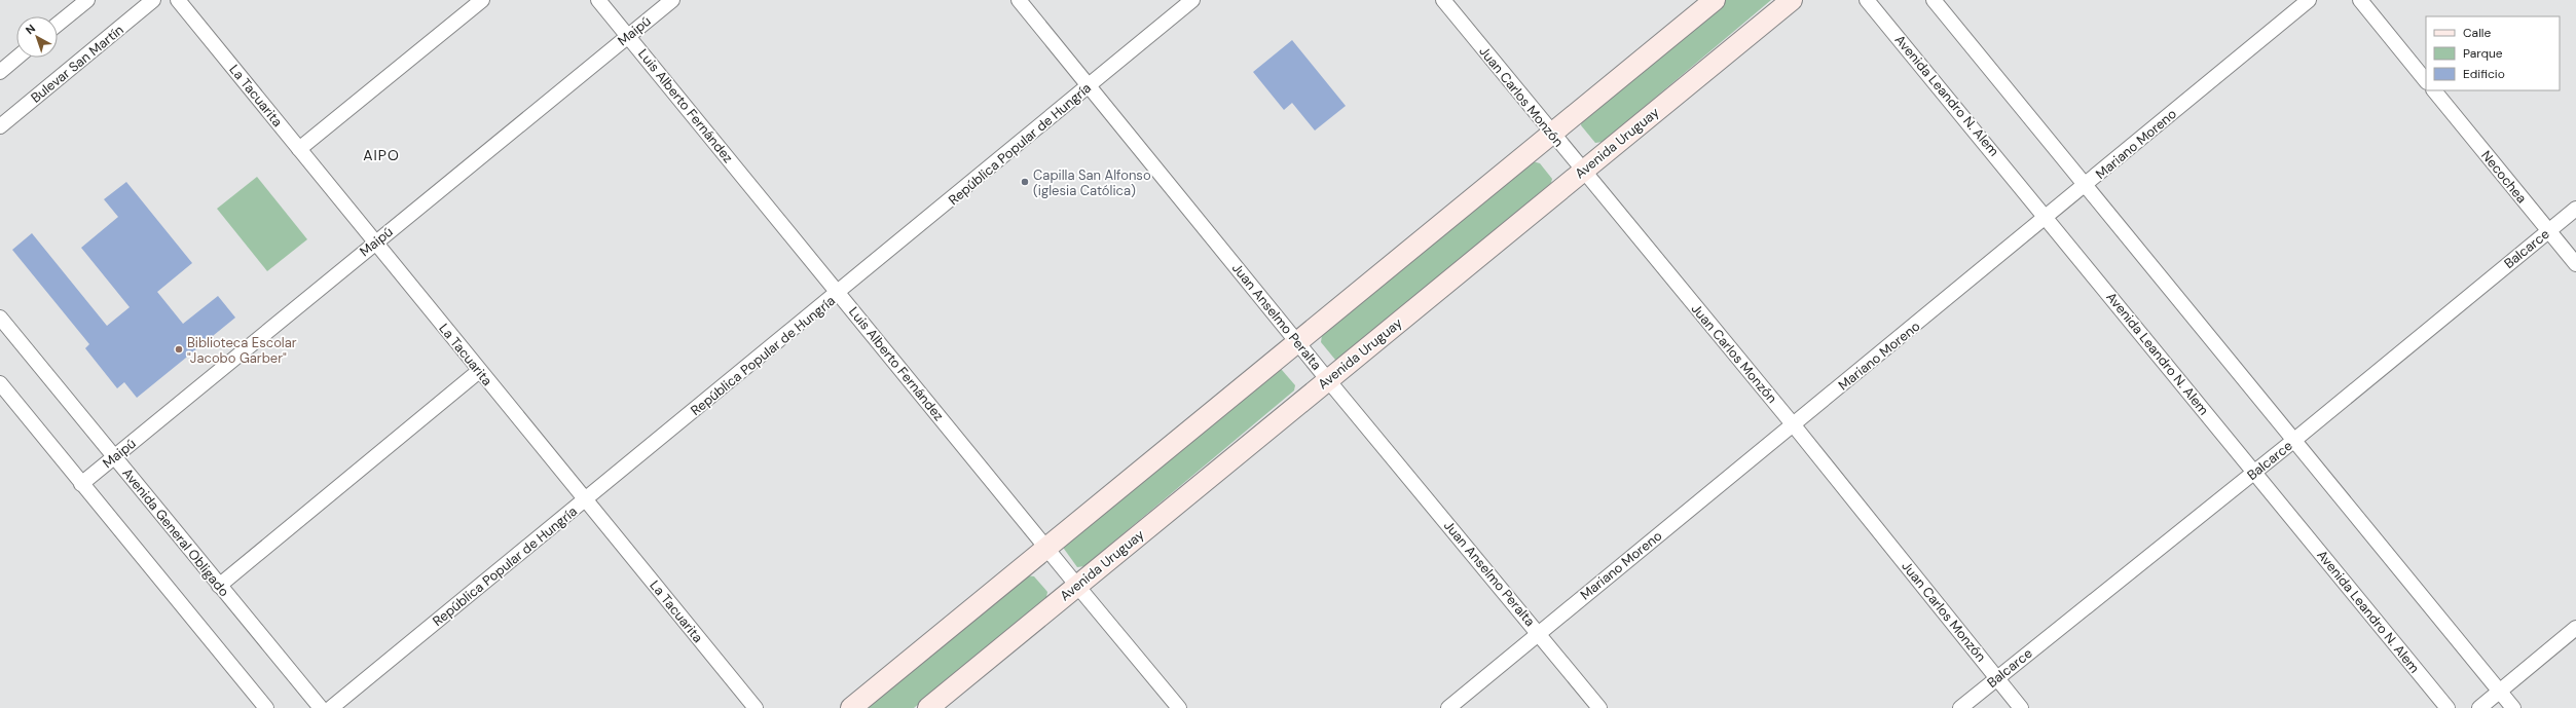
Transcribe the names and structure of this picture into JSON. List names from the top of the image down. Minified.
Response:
{"streets":{"street":["Maipú","Bulevar San Martín","La Tacuarita","Avenida Leandro N. Alem","Juan Carlos Monzón","Luis Alberto Fernández","Avenida Uruguay","República Popular de Hungría","Mariano Moreno","Necochea","Balcarce","Juan Anselmo Peralta","Avenida General Obligado"]},"crossings":[["Maipú","La Tacuarita"],["Maipú","Luis Alberto Fernández"],["Maipú","Avenida General Obligado"],["La Tacuarita","República Popular de Hungría"],["Avenida Leandro N. Alem","Mariano Moreno"],["Avenida Leandro N. Alem","Balcarce"],["Juan Carlos Monzón","Avenida Uruguay"],["Juan Carlos Monzón","Mariano Moreno"],["Juan Carlos Monzón","Balcarce"],["Luis Alberto Fernández","Avenida Uruguay"],["Luis Alberto Fernández","República Popular de Hungría"],["Avenida Uruguay","Juan Anselmo Peralta"],["República Popular de Hungría","Juan Anselmo Peralta"],["Mariano Moreno","Juan Anselmo Peralta"],["Necochea","Balcarce"]],"districts":["AIPO"],"places":["Capilla San Alfonso (iglesia Católica)","Biblioteca Escolar \"Jacobo Garber\""],"legend":["Calle","Parque","Edificio"],"north":"top left"}
